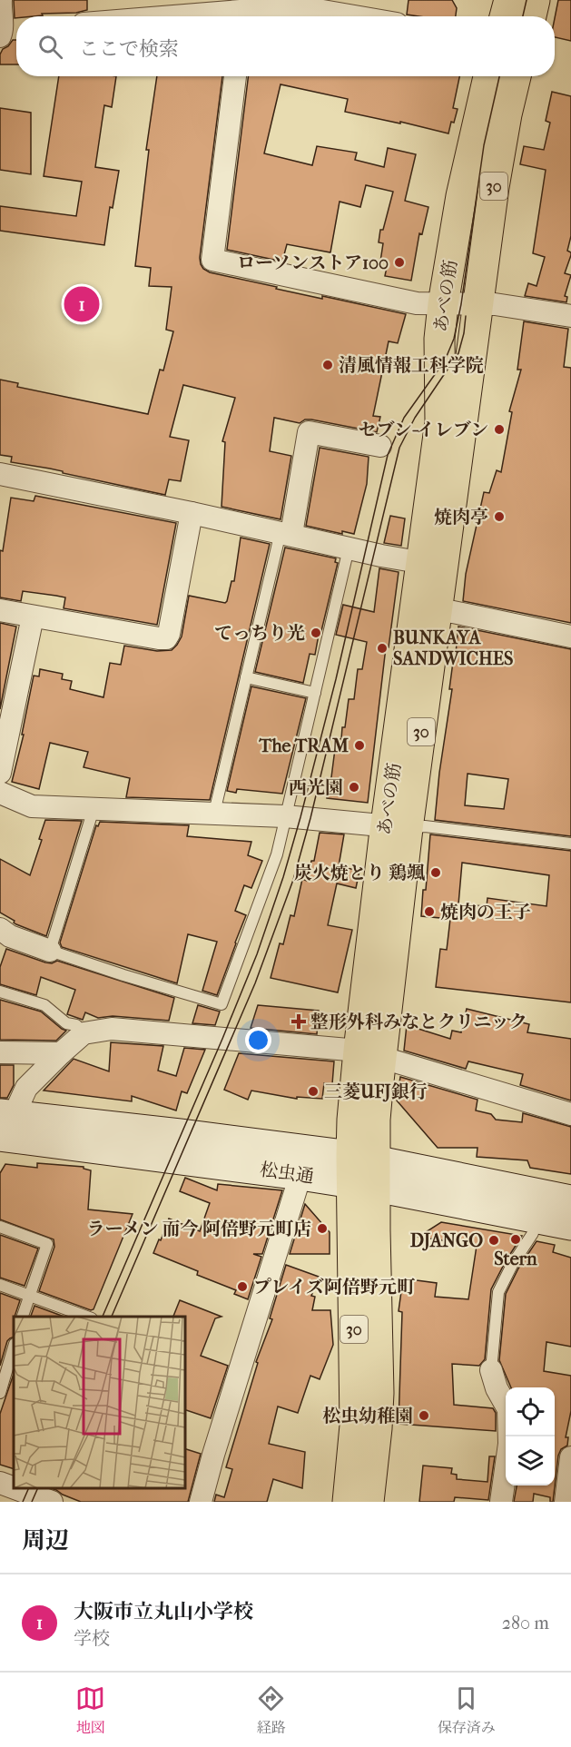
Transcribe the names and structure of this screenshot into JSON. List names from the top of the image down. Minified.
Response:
{"streets":{"main road":["30","あべの筋"],"street":["松虫通"]},"crossings":[["あべの筋","松虫通"]],"places":{"other":["ローソンストア100","清風情報工科学院","セブン-イレブン","焼肉亭","てっちり光","BUNKAYA SANDWICHES","The TRAM","西光園","炭火焼とり 鶏颯","焼肉の王子","三菱UFJ銀行","ラーメン 而今 阿倍野元町店","Stern","DJANGO","プレイズ阿倍野元町","松虫幼稚園"],"health":["整形外科みなとクリニック"]},"page":{"search":"ここで検索","pins":"1","heading":"周辺","list":[{"mark":"1","name":"大阪市立丸山小学校","note":"学校","value":"280 m"}],"nav":["地図","経路","保存済み"]}}
